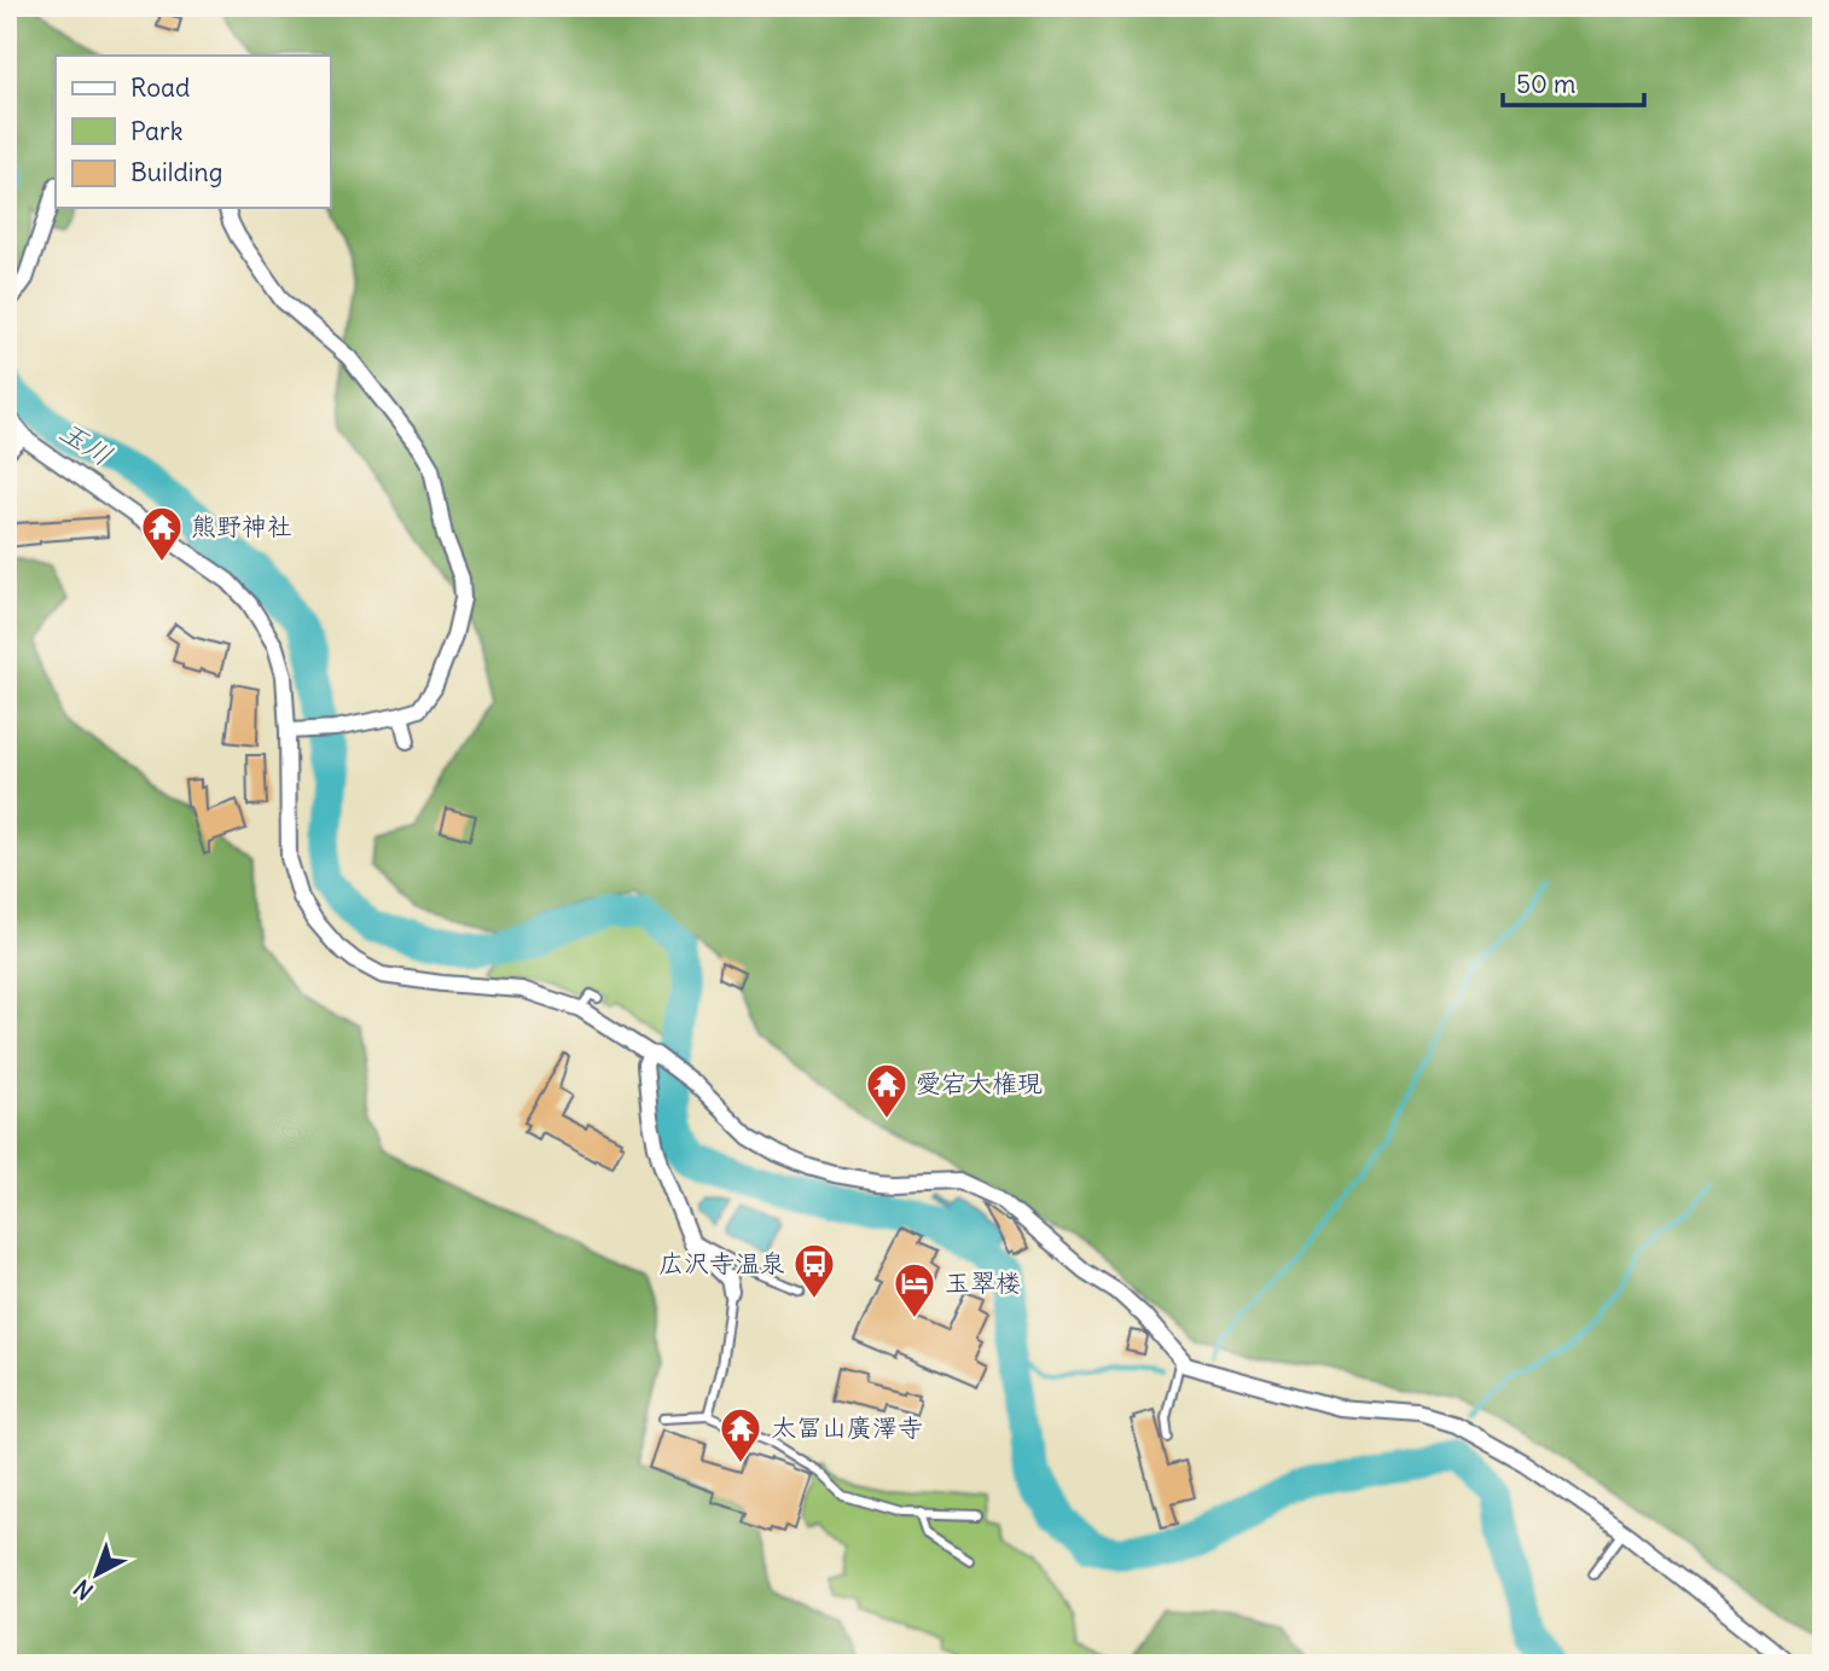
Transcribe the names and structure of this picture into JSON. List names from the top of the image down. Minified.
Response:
{"water":["玉川"],"places":{"temple":["熊野神社","愛宕大権現","太冨山廣澤寺"],"bus stop":["広沢寺温泉"],"hotel":["玉翠楼"]},"legend":["Road","Park","Building"],"scale_bar":"50 m","north":"bottom left"}
